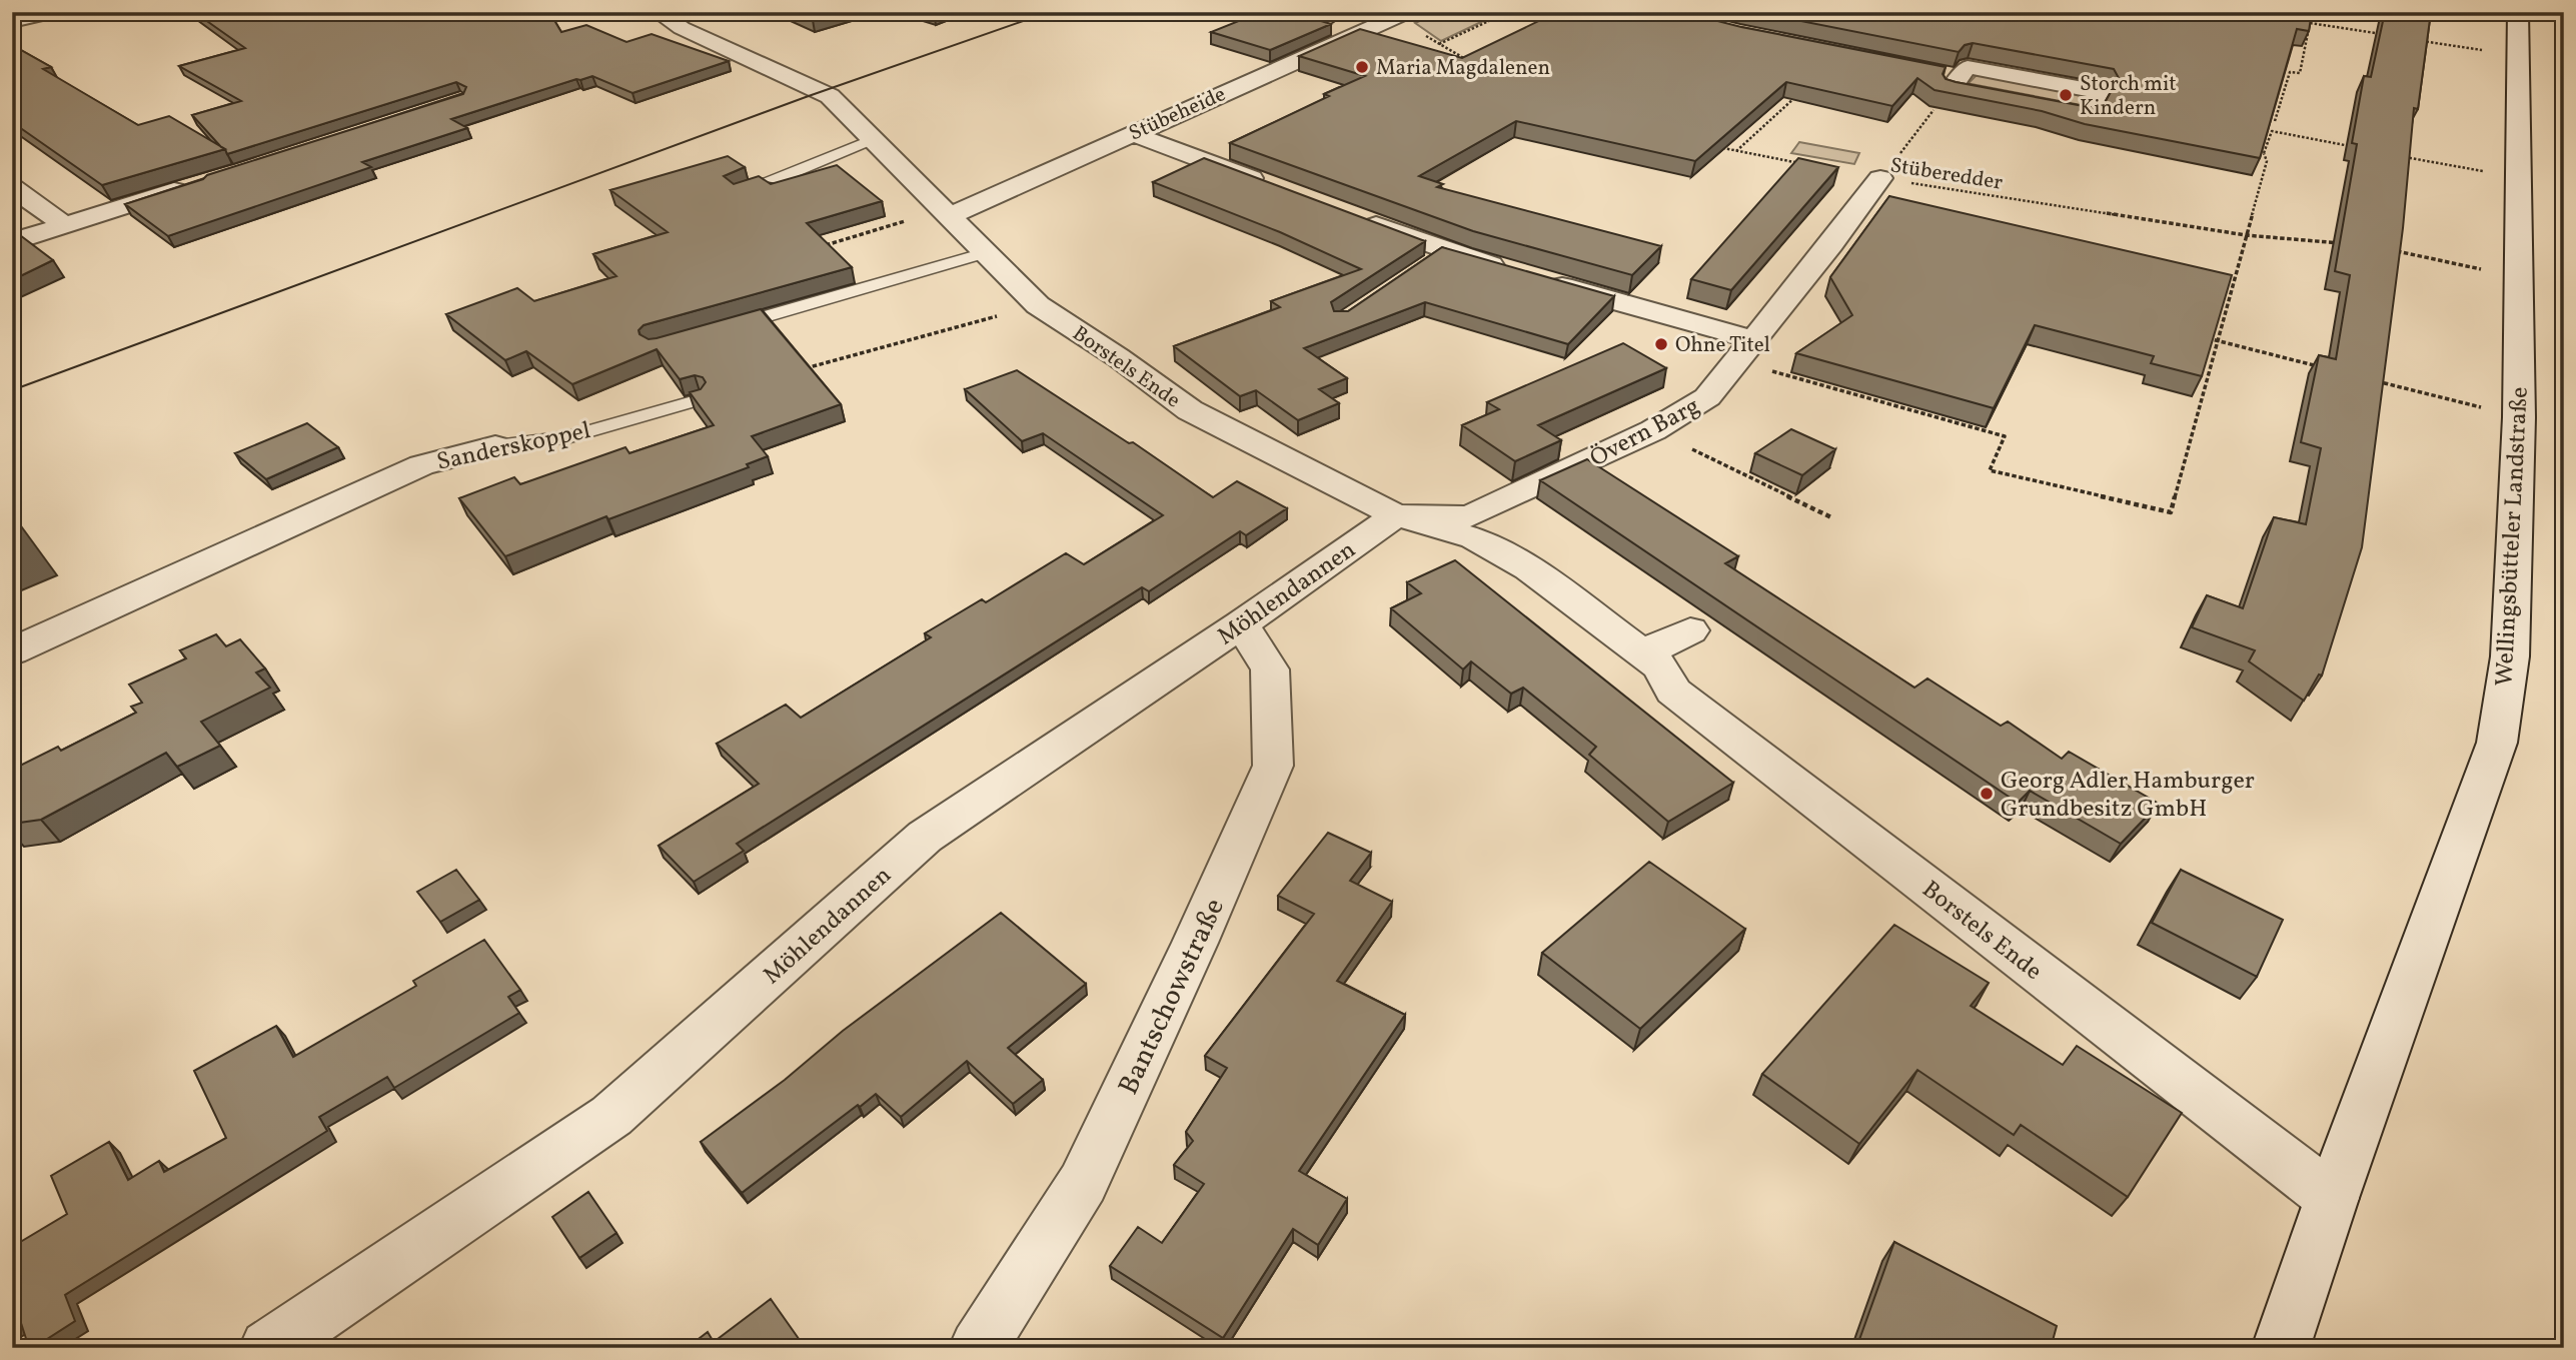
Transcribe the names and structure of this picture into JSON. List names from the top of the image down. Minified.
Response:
{"streets":{"street":["Stübeheide","Borstels Ende","Övern Barg","Sanderskoppel","Wellingsbütteler Landstraße","Möhlendannen","Bantschowstraße"],"path":["Stüberedder"]},"crossings":[["Stübeheide","Borstels Ende"],["Stüberedder","Övern Barg"],["Borstels Ende","Övern Barg"],["Borstels Ende","Wellingsbütteler Landstraße"],["Borstels Ende","Möhlendannen"],["Övern Barg","Möhlendannen"],["Möhlendannen","Bantschowstraße"]],"places":["Maria Magdalenen","Storch mit Kindern","Ohne Titel","Georg Adler Hamburger Grundbesitz GmbH"]}
